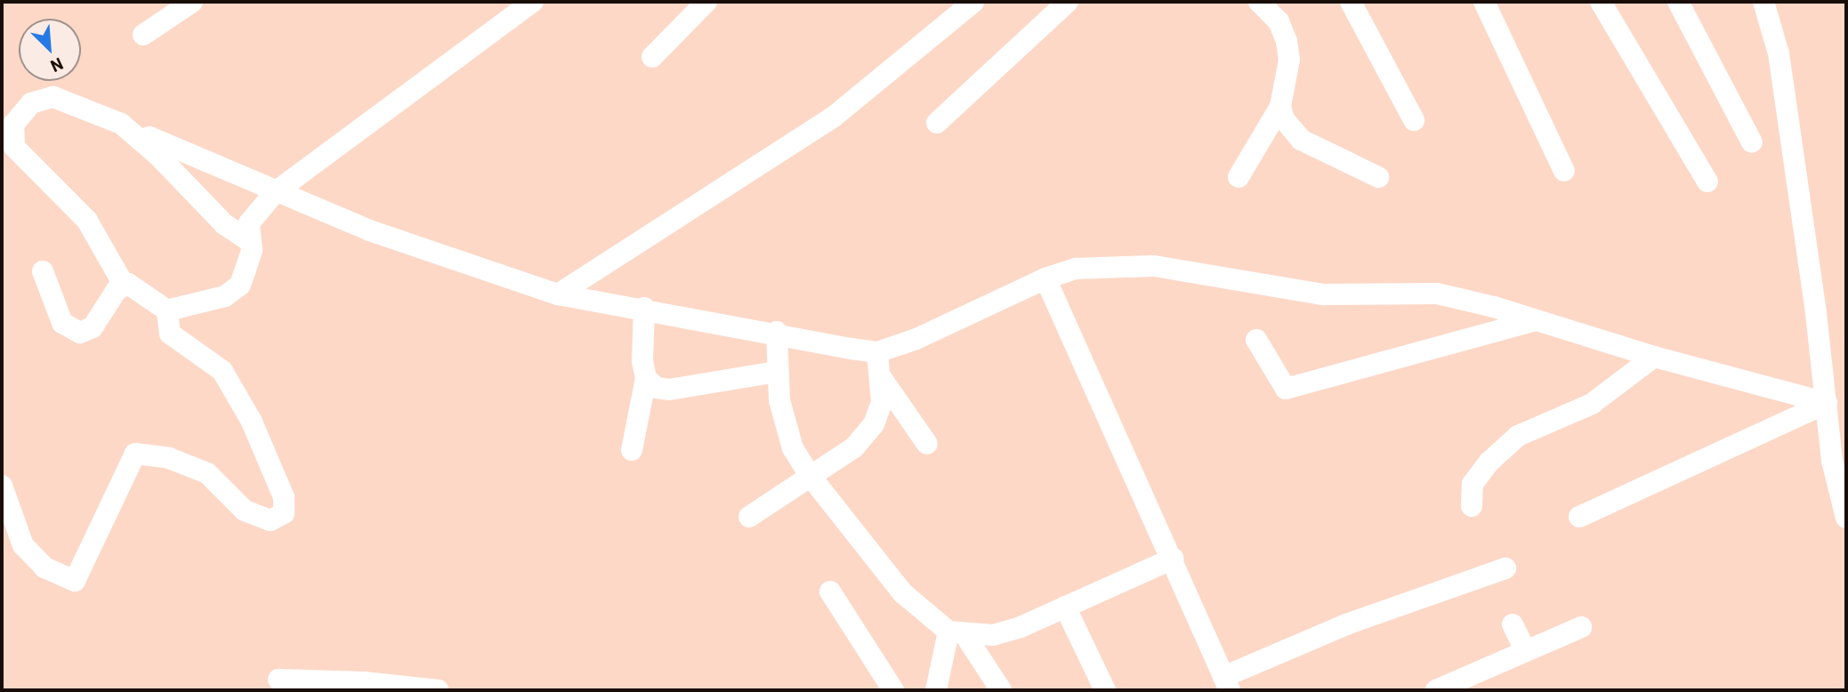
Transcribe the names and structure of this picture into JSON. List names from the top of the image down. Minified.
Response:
{"north":"bottom right"}
